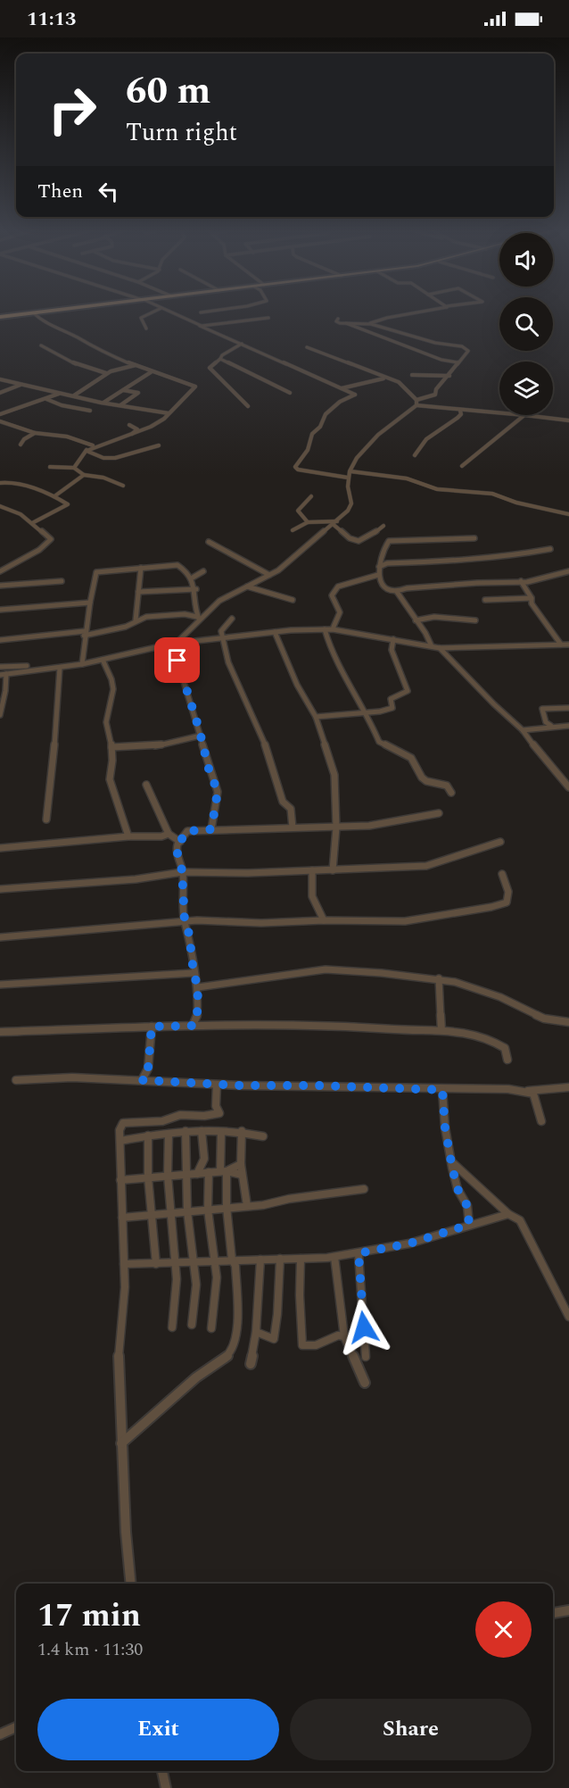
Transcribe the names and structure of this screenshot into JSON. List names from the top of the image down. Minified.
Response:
{"page":{"status":"11:13","turn":["60 m","Turn right"],"then":"Then","heading":["17 min","1.4 km · 11:30"],"buttons":["Exit","Share"]}}
